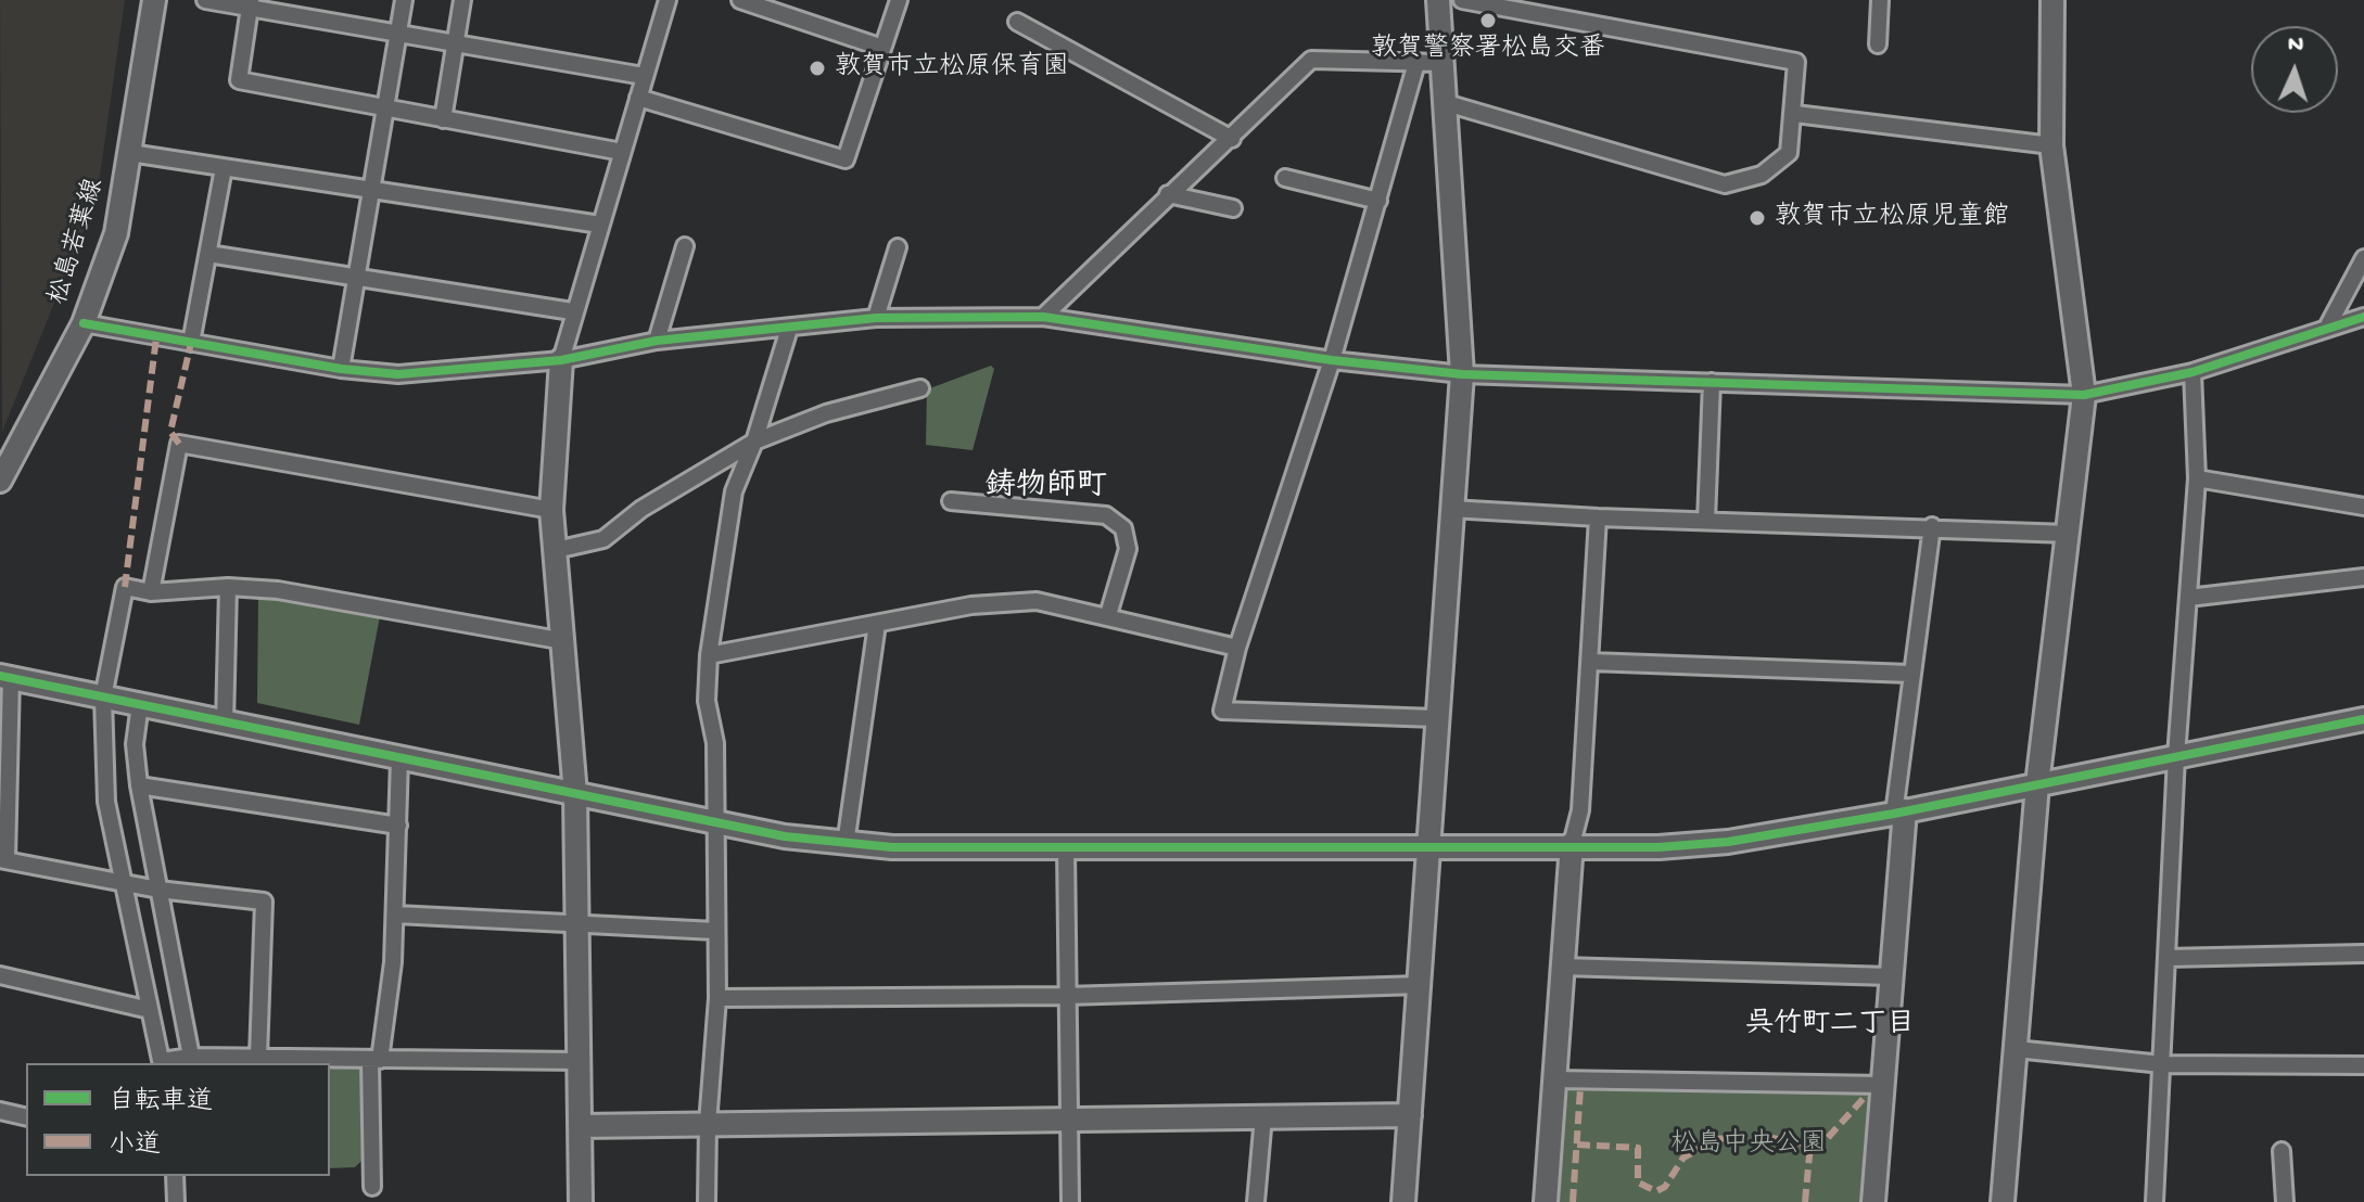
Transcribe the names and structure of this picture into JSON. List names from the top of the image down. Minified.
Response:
{"streets":{"street":["松島若葉線"]},"districts":["鋳物師町","呉竹町二丁目"],"parks":["松島中央公園"],"places":["敦賀警察署松島交番","敦賀市立松原保育園","敦賀市立松原児童館"],"legend":["自転車道","小道"],"north":"top"}
